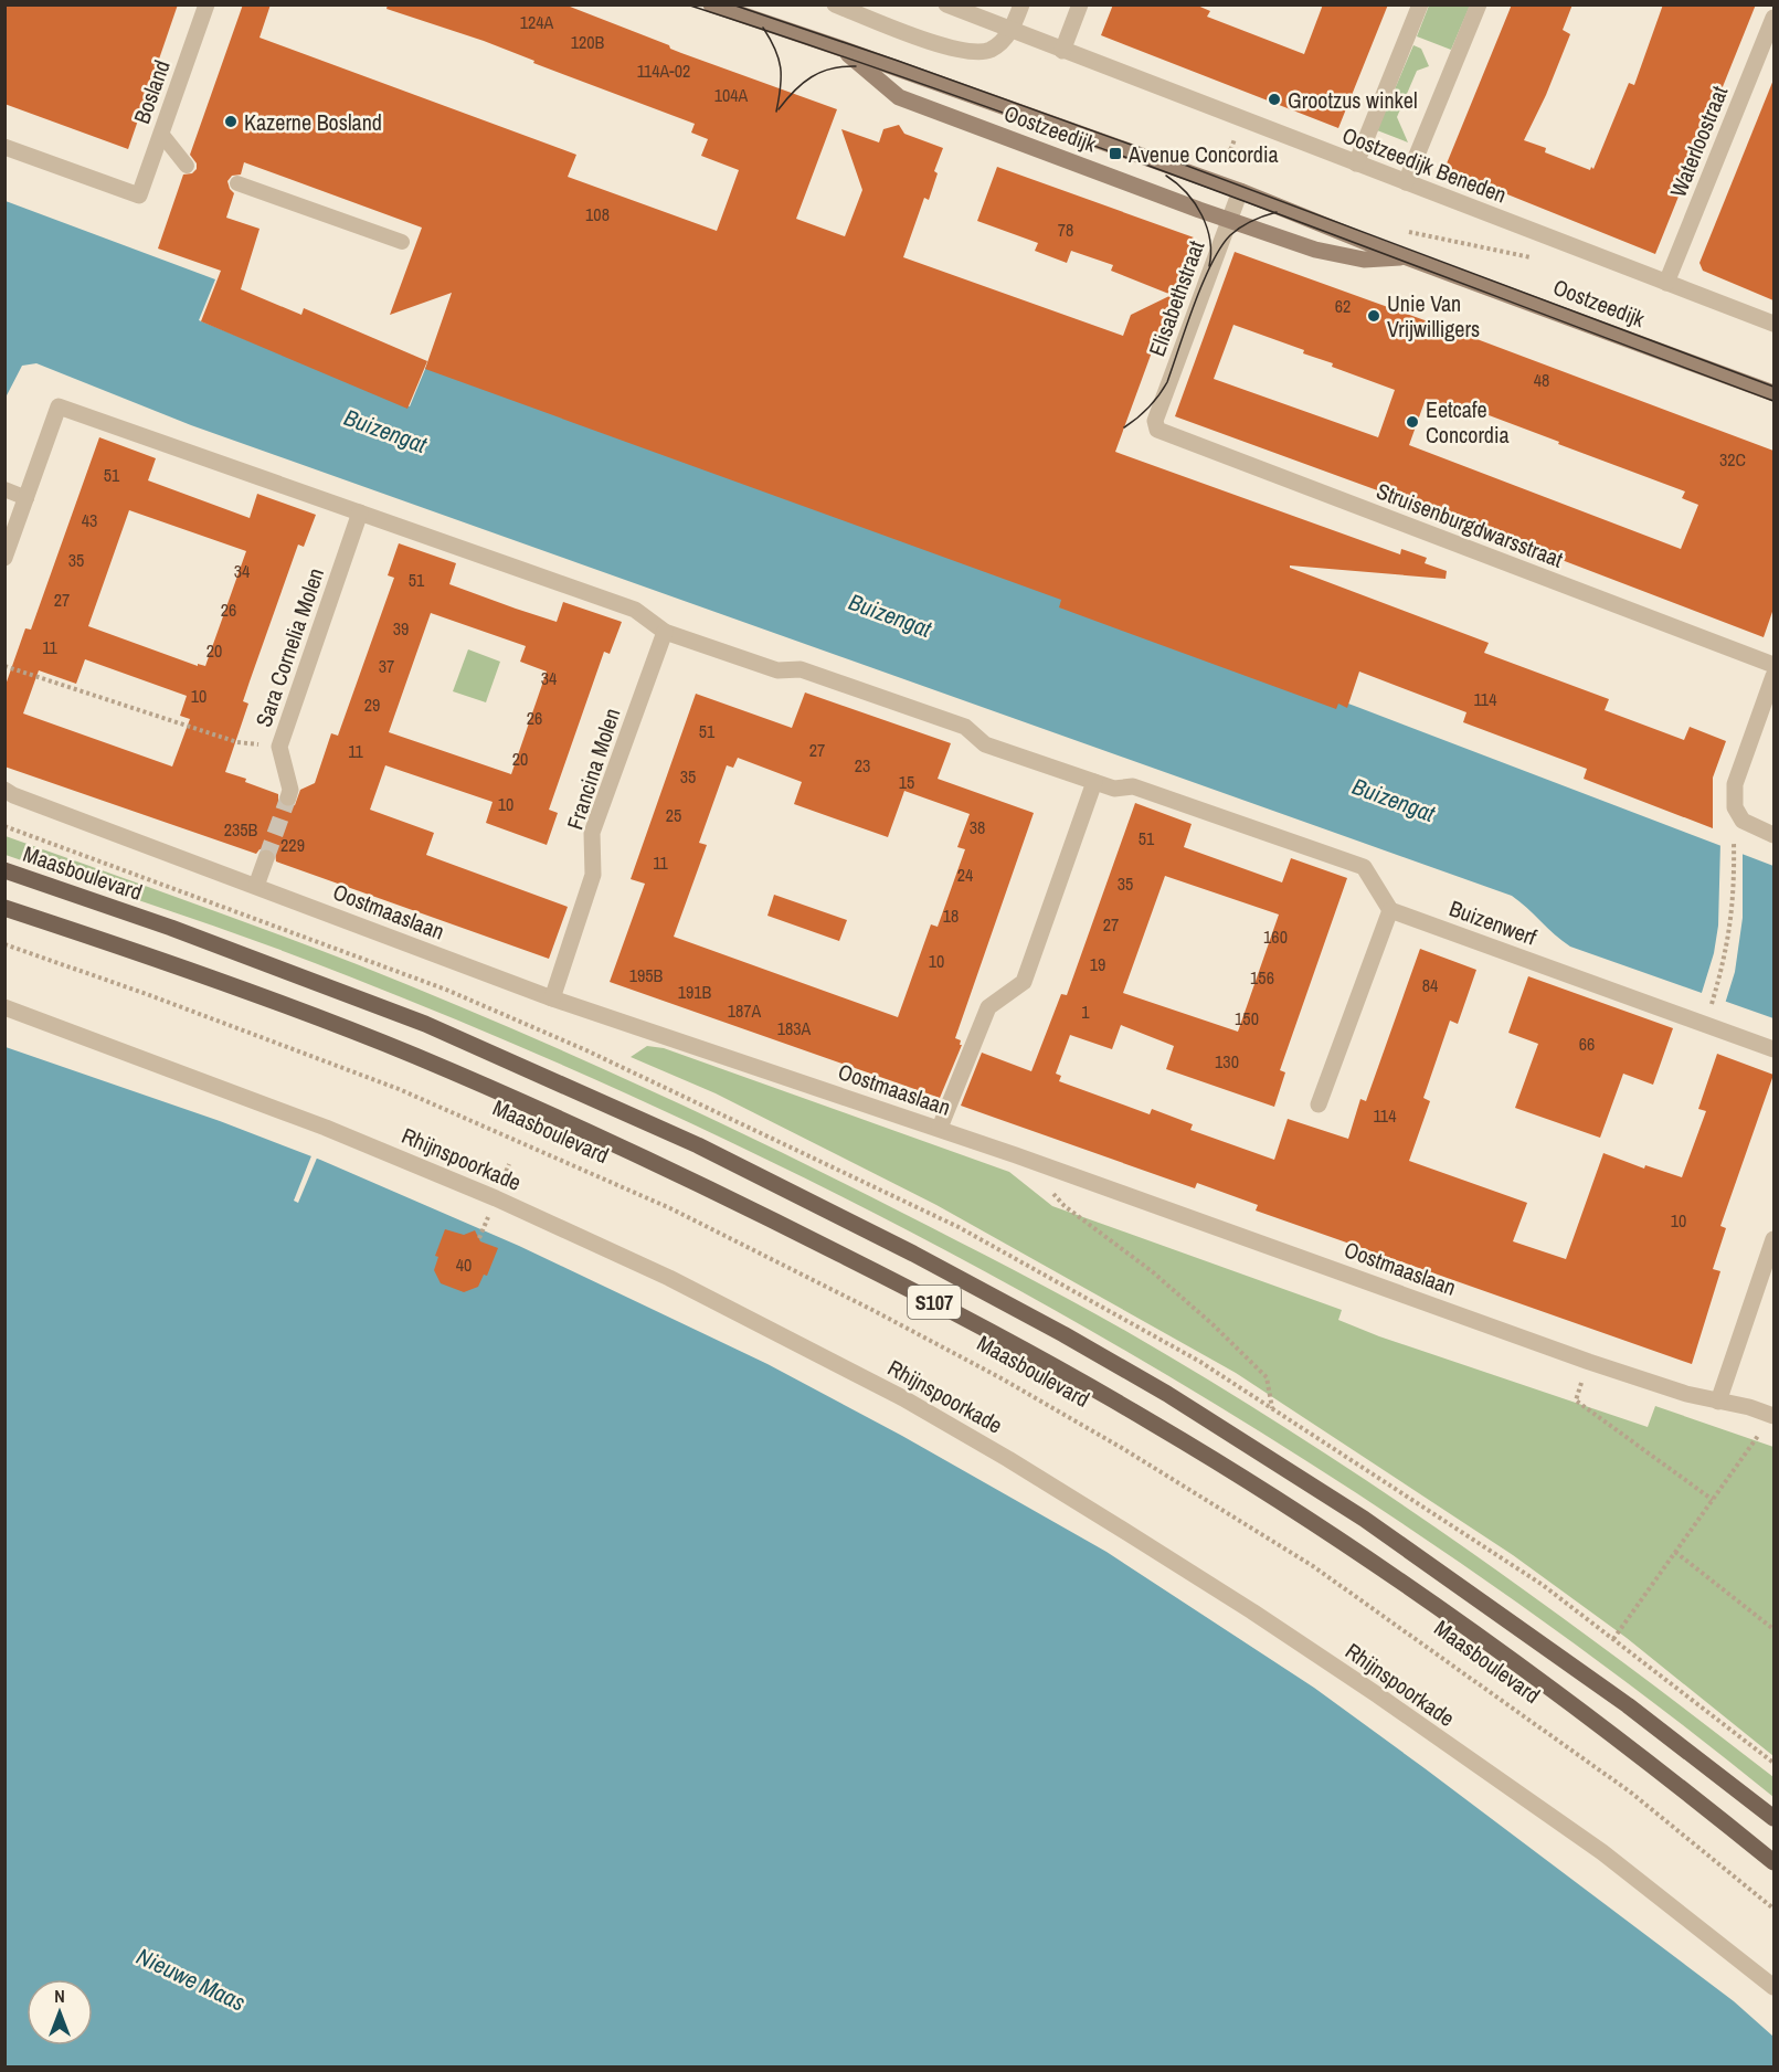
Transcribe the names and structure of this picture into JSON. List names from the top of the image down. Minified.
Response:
{"streets":{"main road":["Maasboulevard","S107"],"street":["Bosland","Oostzeedijk","Waterloostraat","Oostzeedijk Beneden","Elisabethstraat","Struisenburgdwarsstraat","Sara Cornelia Molen","Francina Molen","Oostmaaslaan","Buizenwerf","Rhijnspoorkade"]},"crossings":[["Oostzeedijk","Elisabethstraat"],["Waterloostraat","Oostzeedijk Beneden"],["Elisabethstraat","Struisenburgdwarsstraat"],["Francina Molen","Oostmaaslaan"]],"water":["Buizengat","Nieuwe Maas"],"places":{"other":["Grootzus winkel","Kazerne Bosland","Unie Van Vrijwilligers","Eetcafe Concordia"],"transit":["Avenue Concordia"]},"house_numbers":["124A","120B","114A-02","104A","108","78","62","48","32C","51","43","35","34","51","27","26","39","11","20","37","34","10","114","29","26","51","27","11","20","23","35","15","10","25","38","235B","51","229","11","24","35","18","27","160","10","19","195B","156","84","191B","187A","1","150","183A","66","130","114","10","40"],"north":"top"}
